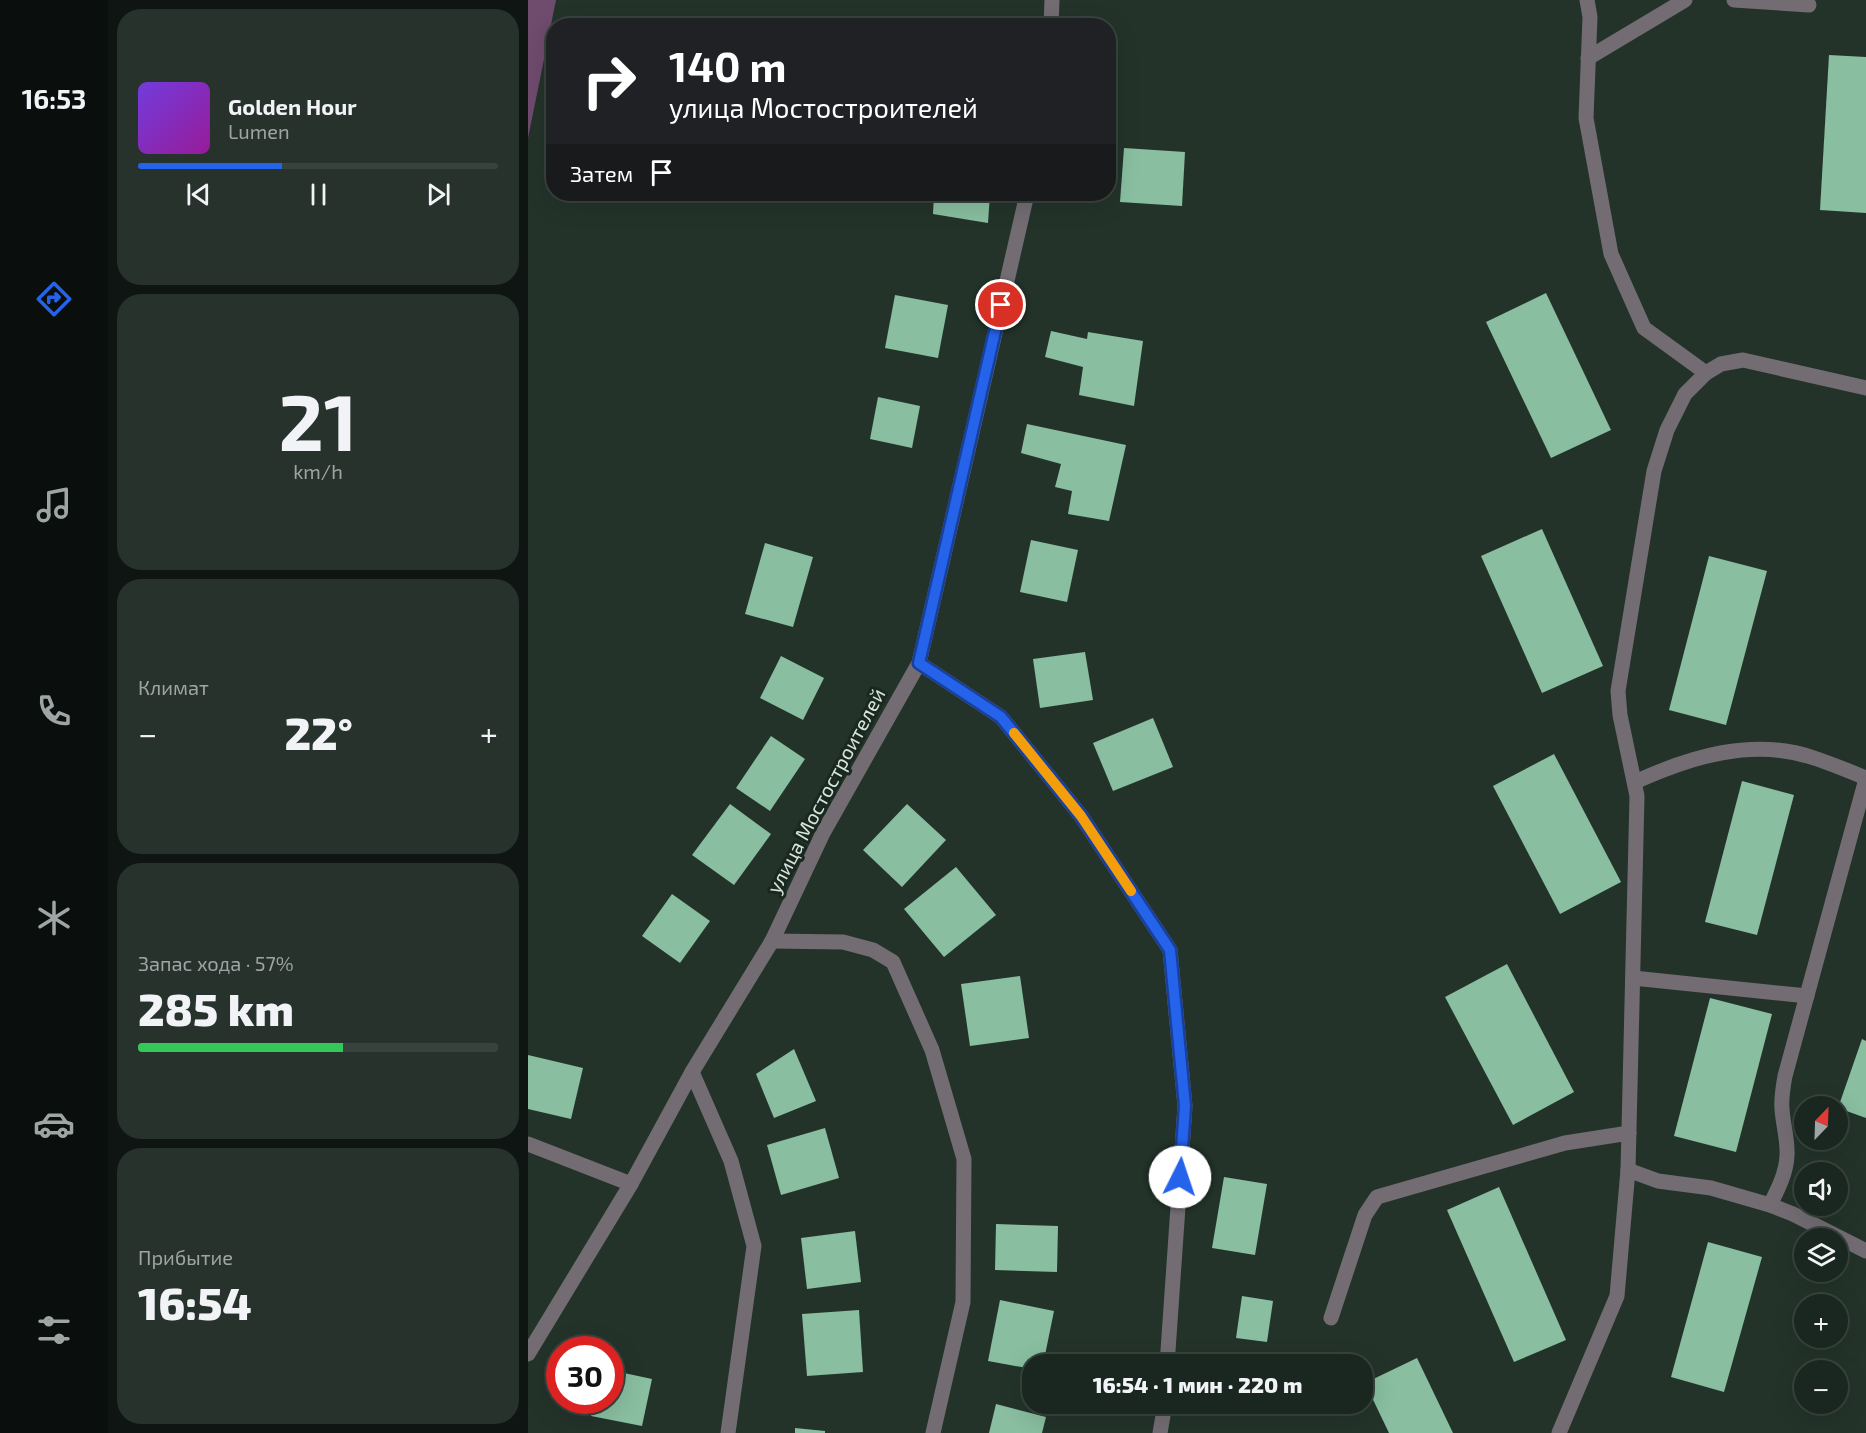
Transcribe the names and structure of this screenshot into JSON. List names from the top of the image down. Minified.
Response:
{"streets":{"street":["улица Мостостроителей"]},"north":"top right","page":{"tabs":"16:53","turn":["140 m","улица Мостостроителей"],"song":["Golden Hour","Lumen"],"then":"Затем","tile":[["21","km/h"],"Климат",["Запас хода · 57%","285 km"],["Прибытие","16:54"]],"heat":["−","22°","+"],"map_buttons":["+","−"],"limit":"30","trip":"16:54 · 1 мин · 220 m"}}
